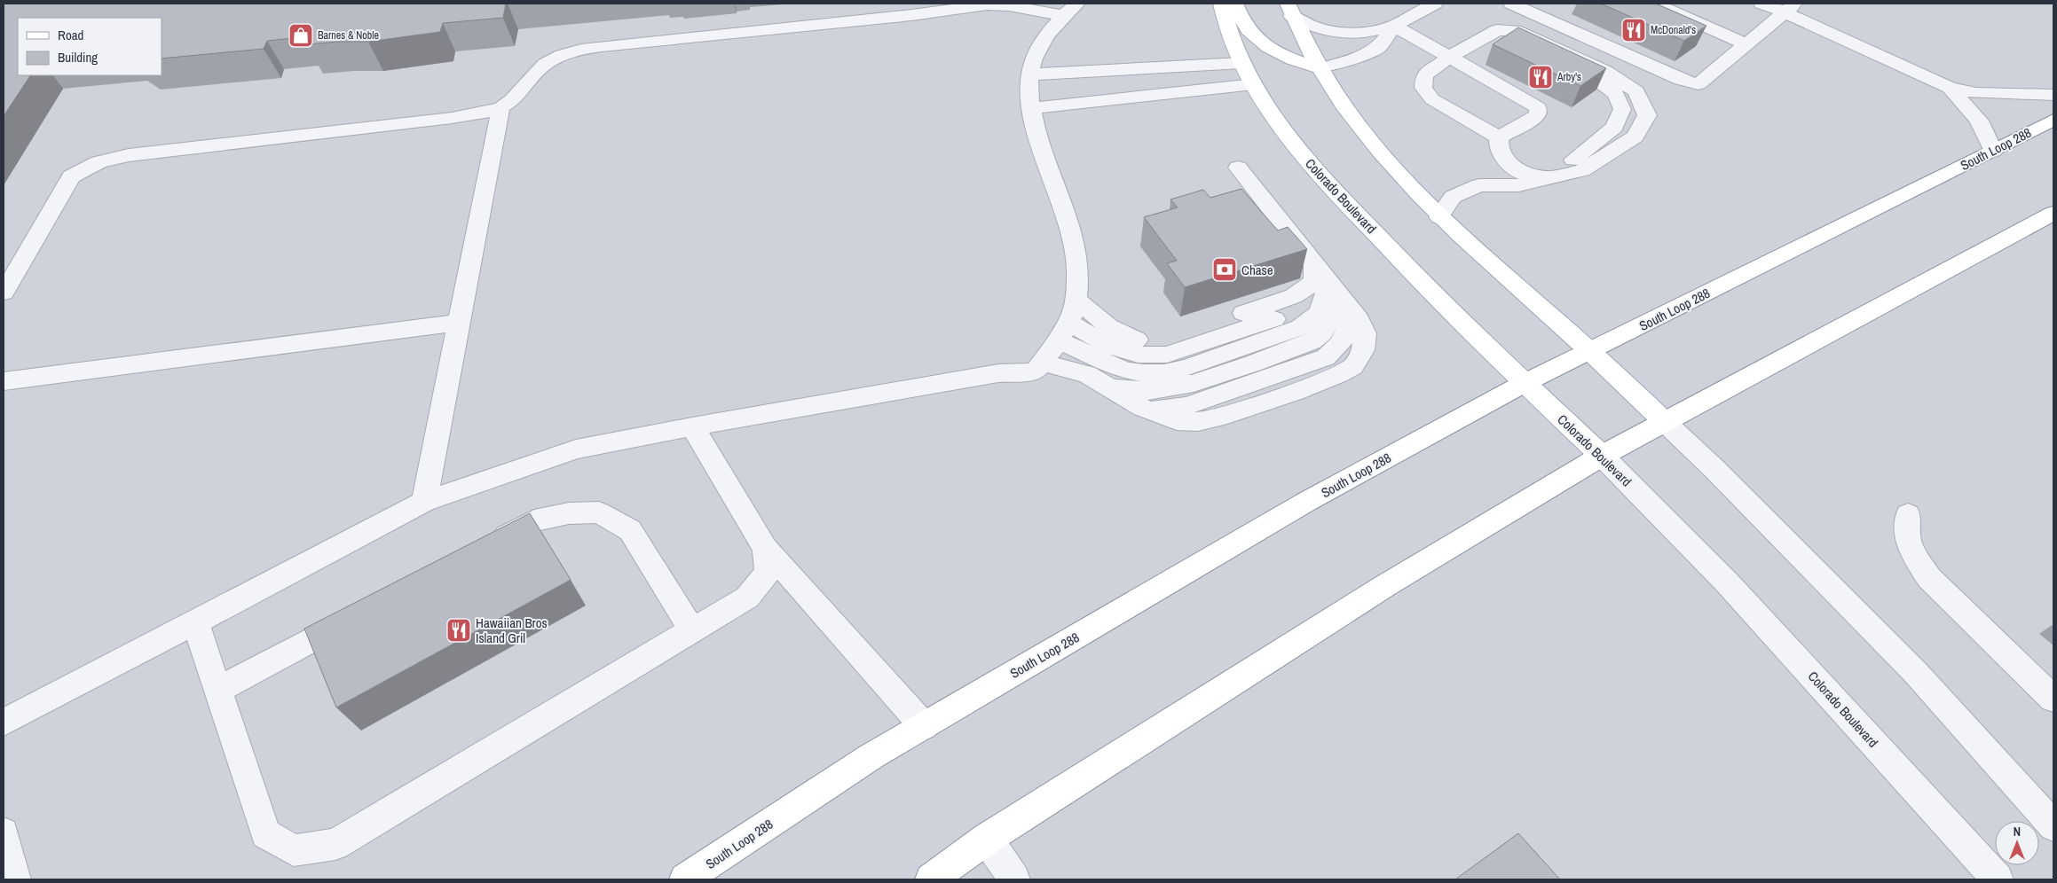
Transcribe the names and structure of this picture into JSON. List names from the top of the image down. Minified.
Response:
{"streets":{"main road":["South Loop 288","Colorado Boulevard"]},"crossings":[["South Loop 288","Colorado Boulevard"]],"places":{"restaurant":["McDonald's","Arby's","Hawaiian Bros Island Gril"],"shop":["Barnes & Noble"],"bank":["Chase"]},"legend":["Road","Building"],"north":"top"}
